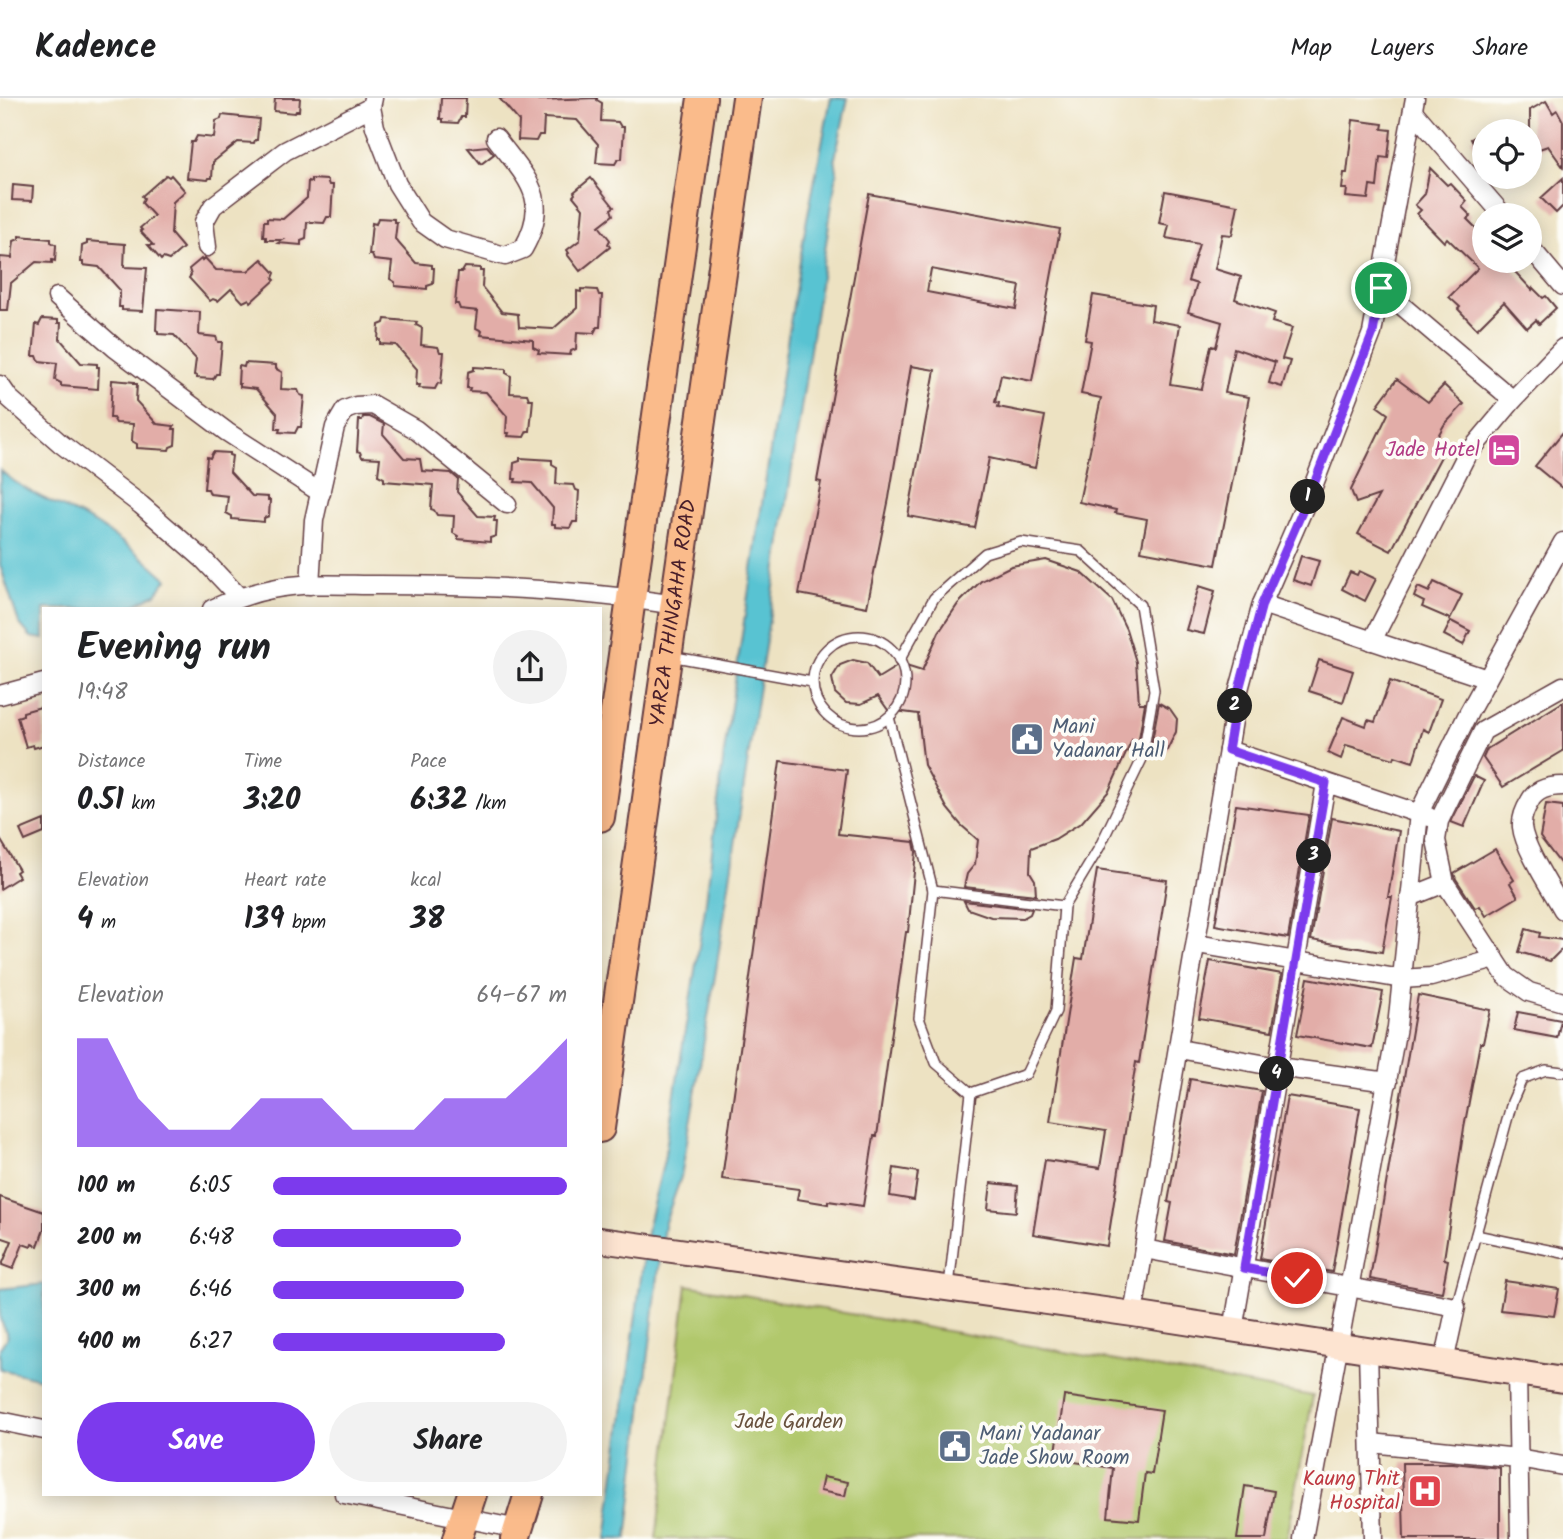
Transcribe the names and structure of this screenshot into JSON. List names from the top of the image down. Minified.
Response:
{"streets":{"main road":["YARZA THINGAHA ROAD"]},"parks":["Jade Garden"],"places":{"hotel":["Jade Hotel"],"public building":["Mani Yadanar Hall","Mani Yadanar Jade Show Room"],"hospital":["Kaung Thit Hospital"]},"page":{"header":"Kadence","nav":["Map","Layers","Share"],"pins":["1","2","3","4"],"heading":["Evening run","19:48"],"stats":[["Distance","0.51 km"],["Time","3:20"],["Pace","6:32 /km"],["Elevation","4 m"],["Heart rate","139 bpm"],["kcal","38"]],"chart":["Elevation","64–67 m"],"list":[{"name":"100 m","note":"6:05"},{"name":"200 m","note":"6:48"},{"name":"300 m","note":"6:46"},{"name":"400 m","note":"6:27"}],"buttons":["Save","Share"]}}
